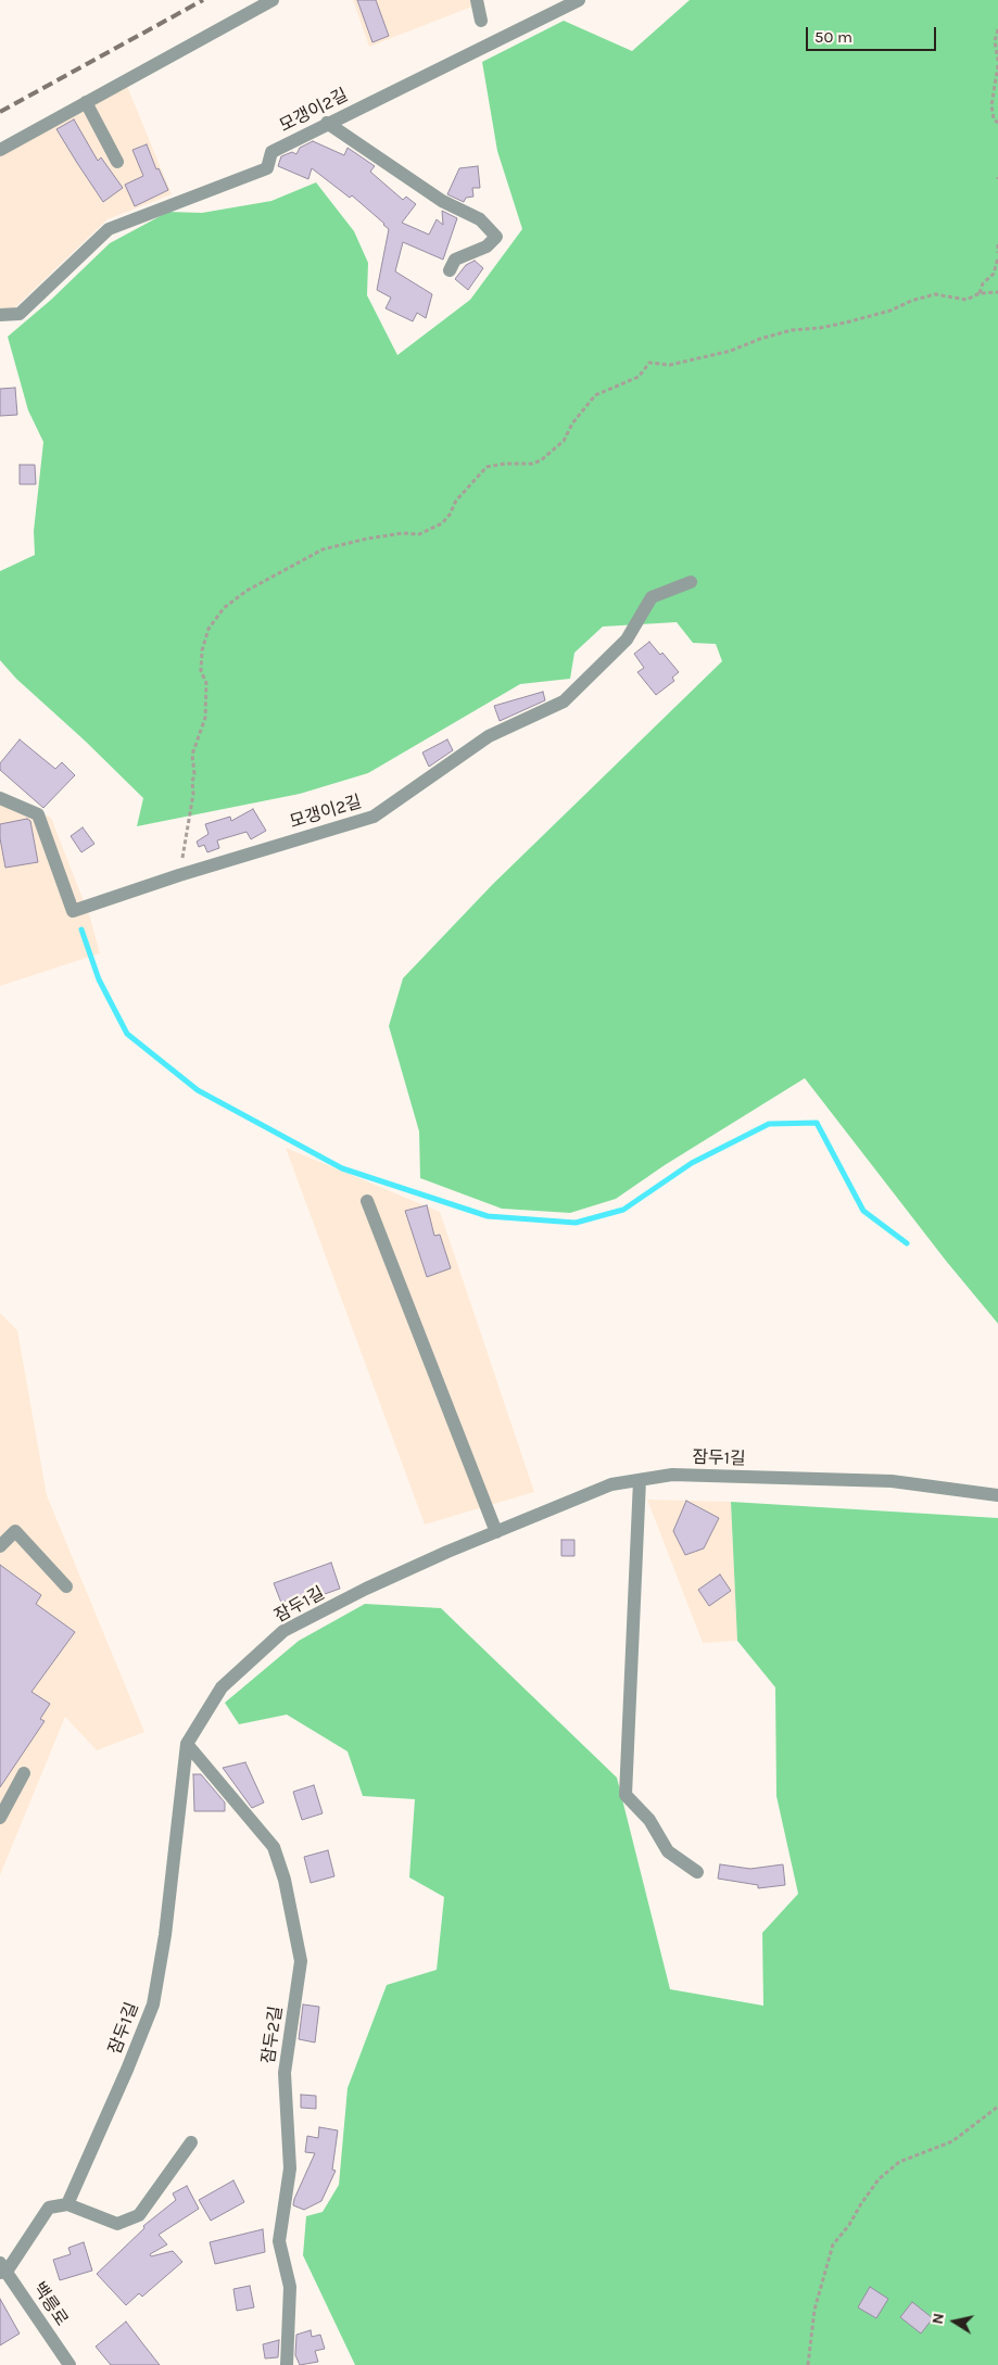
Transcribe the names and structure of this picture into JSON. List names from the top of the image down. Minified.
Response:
{"streets":{"street":["모갱이2길","잠두1길","잠두2길","백릉로"]},"crossings":[["잠두1길","잠두2길"]],"scale_bar":"50 m","north":"left"}
